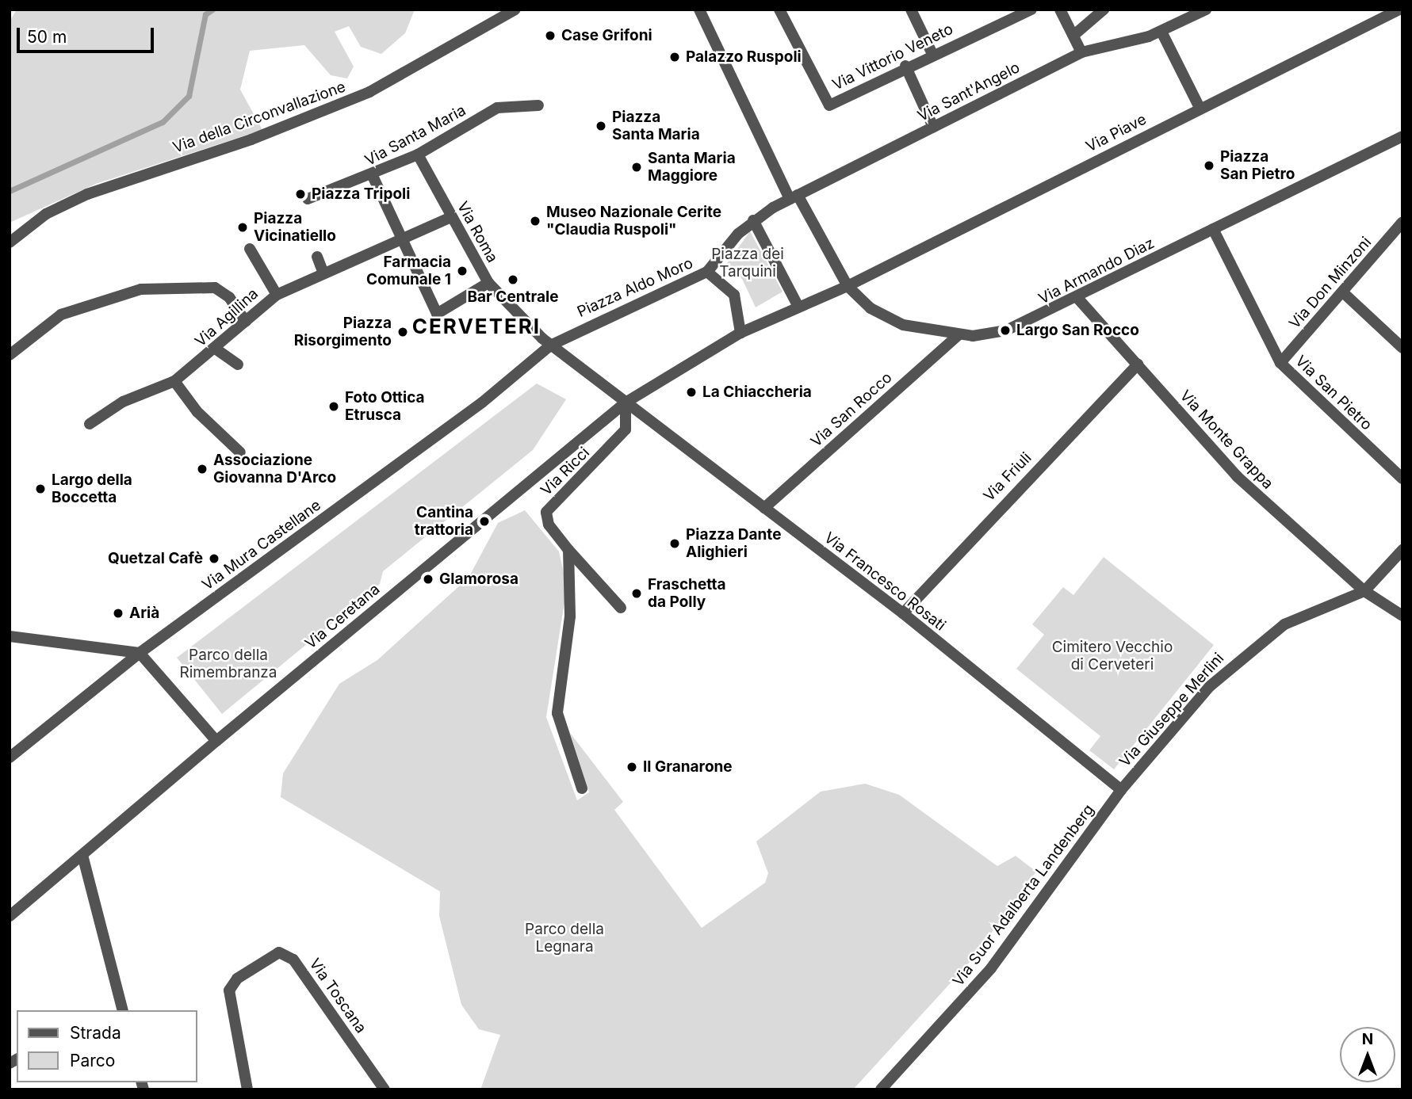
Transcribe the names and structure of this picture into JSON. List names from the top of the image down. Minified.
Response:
{"streets":{"street":["Via Vittorio Veneto","Via Sant'Angelo","Via della Circonvallazione","Via Piave","Via Santa Maria","Via Roma","Via Armando Diaz","Via Don Minzoni","Piazza Aldo Moro","Via Agillina","Via San Pietro","Via San Rocco","Via Monte Grappa","Via Ricci","Via Friuli","Via Mura Castellane","Via Francesco Rosati","Via Ceretana","Via Giuseppe Merlini","Via Suor Adalberta Landenberg","Via Toscana"]},"crossings":[["Via Sant'Angelo","Piazza Aldo Moro"],["Via Piave","Via Armando Diaz"],["Via Santa Maria","Via Roma"],["Via Roma","Piazza Aldo Moro"],["Via Roma","Via Agillina"],["Via Roma","Via Mura Castellane"],["Via Armando Diaz","Via San Pietro"],["Via Armando Diaz","Via San Rocco"],["Via Armando Diaz","Via Monte Grappa"],["Via Don Minzoni","Via San Pietro"],["Piazza Aldo Moro","Via Mura Castellane"],["Via San Rocco","Via Francesco Rosati"],["Via Monte Grappa","Via Friuli"],["Via Monte Grappa","Via Giuseppe Merlini"],["Via Ricci","Via Francesco Rosati"],["Via Ricci","Via Ceretana"],["Via Friuli","Via Francesco Rosati"],["Via Francesco Rosati","Via Ceretana"],["Via Francesco Rosati","Via Giuseppe Merlini"],["Via Francesco Rosati","Via Suor Adalberta Landenberg"],["Via Giuseppe Merlini","Via Suor Adalberta Landenberg"]],"districts":["CERVETERI"],"parks":["Piazza dei Tarquini","Cimitero Vecchio di Cerveteri","Parco della Rimembranza","Parco della Legnara"],"places":["Case Grifoni","Palazzo Ruspoli","Piazza Santa Maria","Piazza San Pietro","Santa Maria Maggiore","Piazza Tripoli","Museo Nazionale Cerite \"Claudia Ruspoli\"","Piazza Vicinatiello","Farmacia Comunale 1","Bar Centrale","Largo San Rocco","Piazza Risorgimento","La Chiaccheria","Foto Ottica Etrusca","Associazione Giovanna D'Arco","Largo della Boccetta","Cantina trattoria","Piazza Dante Alighieri","Quetzal Cafè","Glamorosa","Fraschetta da Polly","Arià","Il Granarone"],"legend":["Strada","Parco"],"scale_bar":"50 m","north":"top"}
